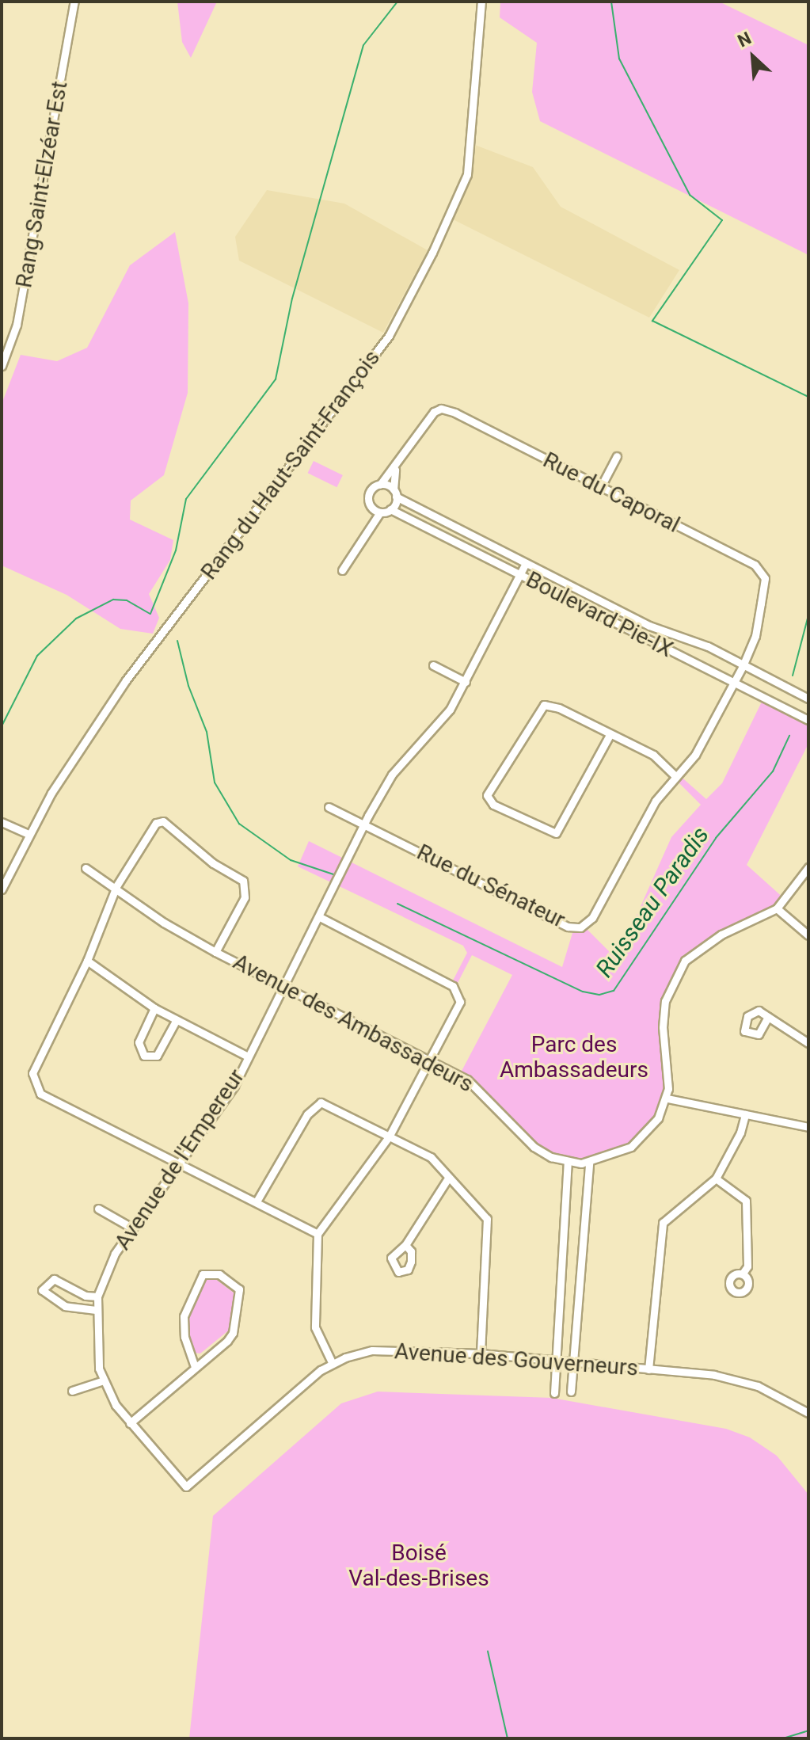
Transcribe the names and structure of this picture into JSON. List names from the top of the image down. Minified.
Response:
{"streets":{"street":["Rang Saint-Elzéar Est","Rang du Haut-Saint-François","Rue du Caporal","Boulevard Pie-IX","Rue du Sénateur","Avenue des Ambassadeurs","Avenue de l'Empereur","Avenue des Gouverneurs"]},"crossings":[["Rue du Caporal","Boulevard Pie-IX"],["Rue du Caporal","Rue du Sénateur"],["Boulevard Pie-IX","Rue du Sénateur"],["Boulevard Pie-IX","Avenue de l'Empereur"],["Rue du Sénateur","Avenue de l'Empereur"],["Avenue des Ambassadeurs","Avenue de l'Empereur"],["Avenue de l'Empereur","Avenue des Gouverneurs"]],"water":["Ruisseau Paradis"],"parks":["Parc des Ambassadeurs","Boisé Val-des-Brises"],"north":"top left"}
